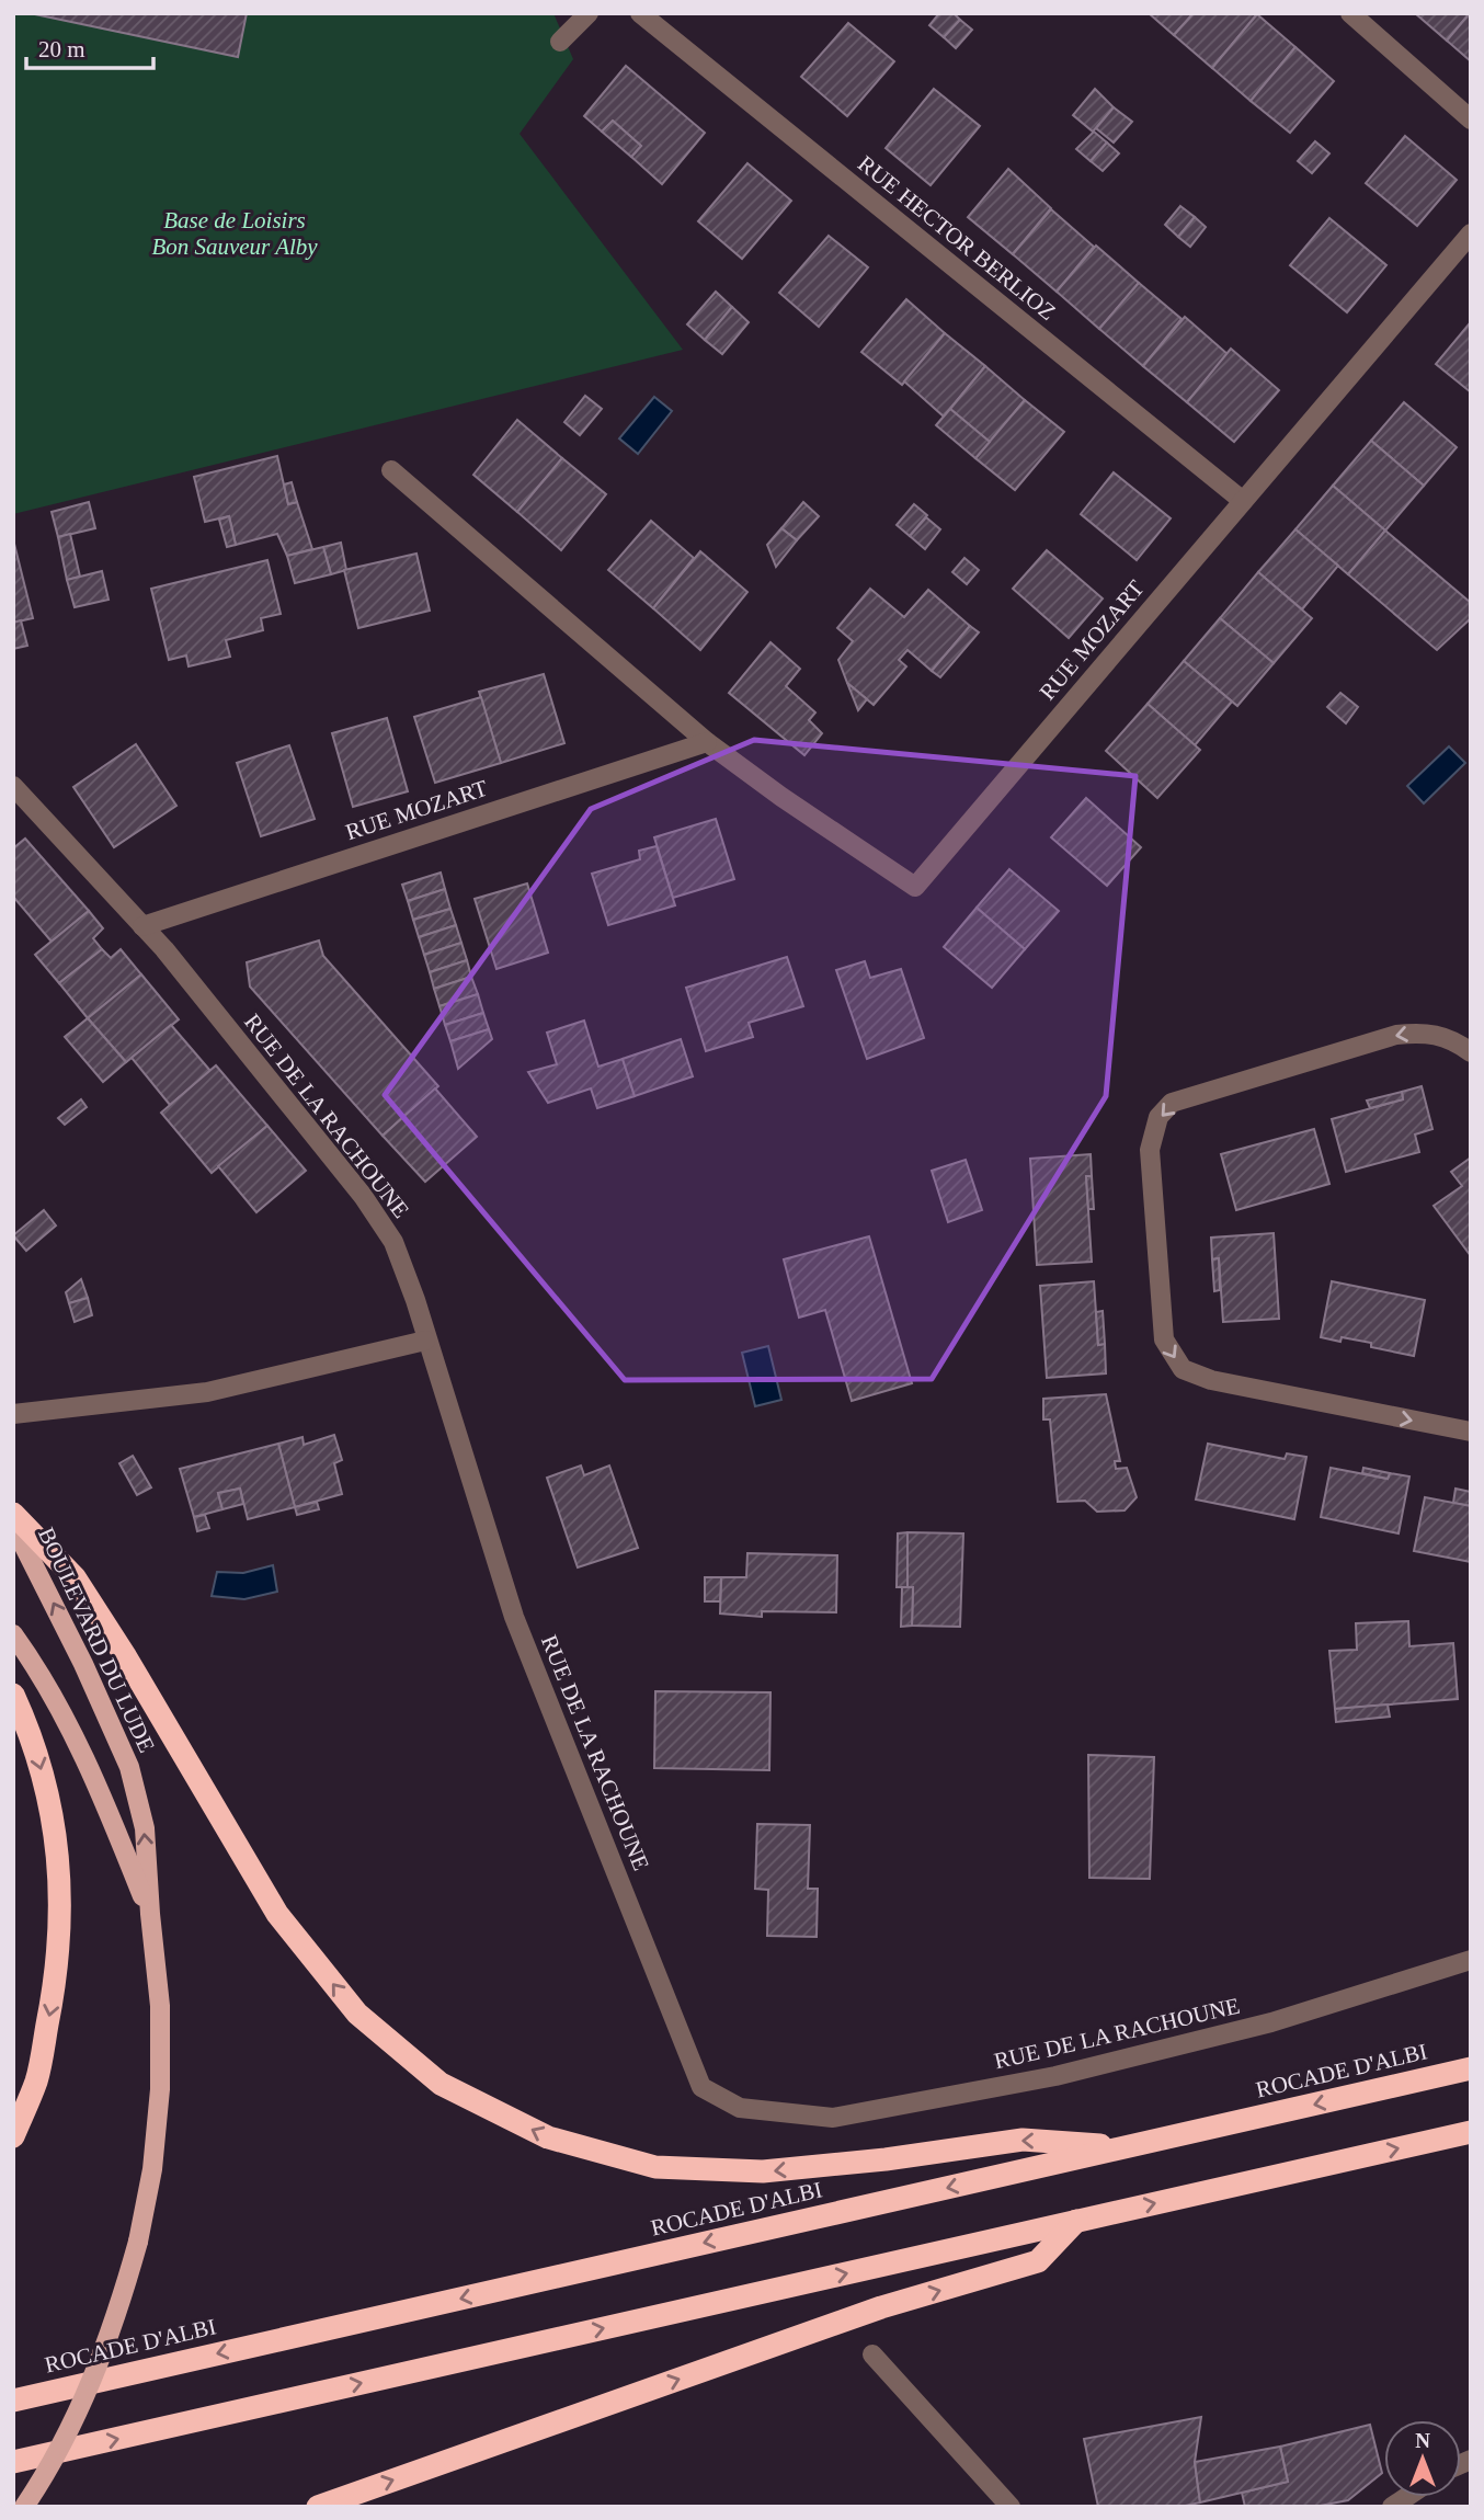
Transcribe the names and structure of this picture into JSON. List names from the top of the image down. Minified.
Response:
{"streets":{"highway":["ROCADE D'ALBI"],"main road":["BOULEVARD DU LUDE"],"street":["RUE HECTOR BERLIOZ","RUE MOZART","RUE DE LA RACHOUNE"]},"crossings":[["RUE HECTOR BERLIOZ","RUE MOZART"],["RUE MOZART","RUE DE LA RACHOUNE"]],"parks":["Base de Loisirs Bon Sauveur Alby"],"scale_bar":"20 m","north":"top"}
